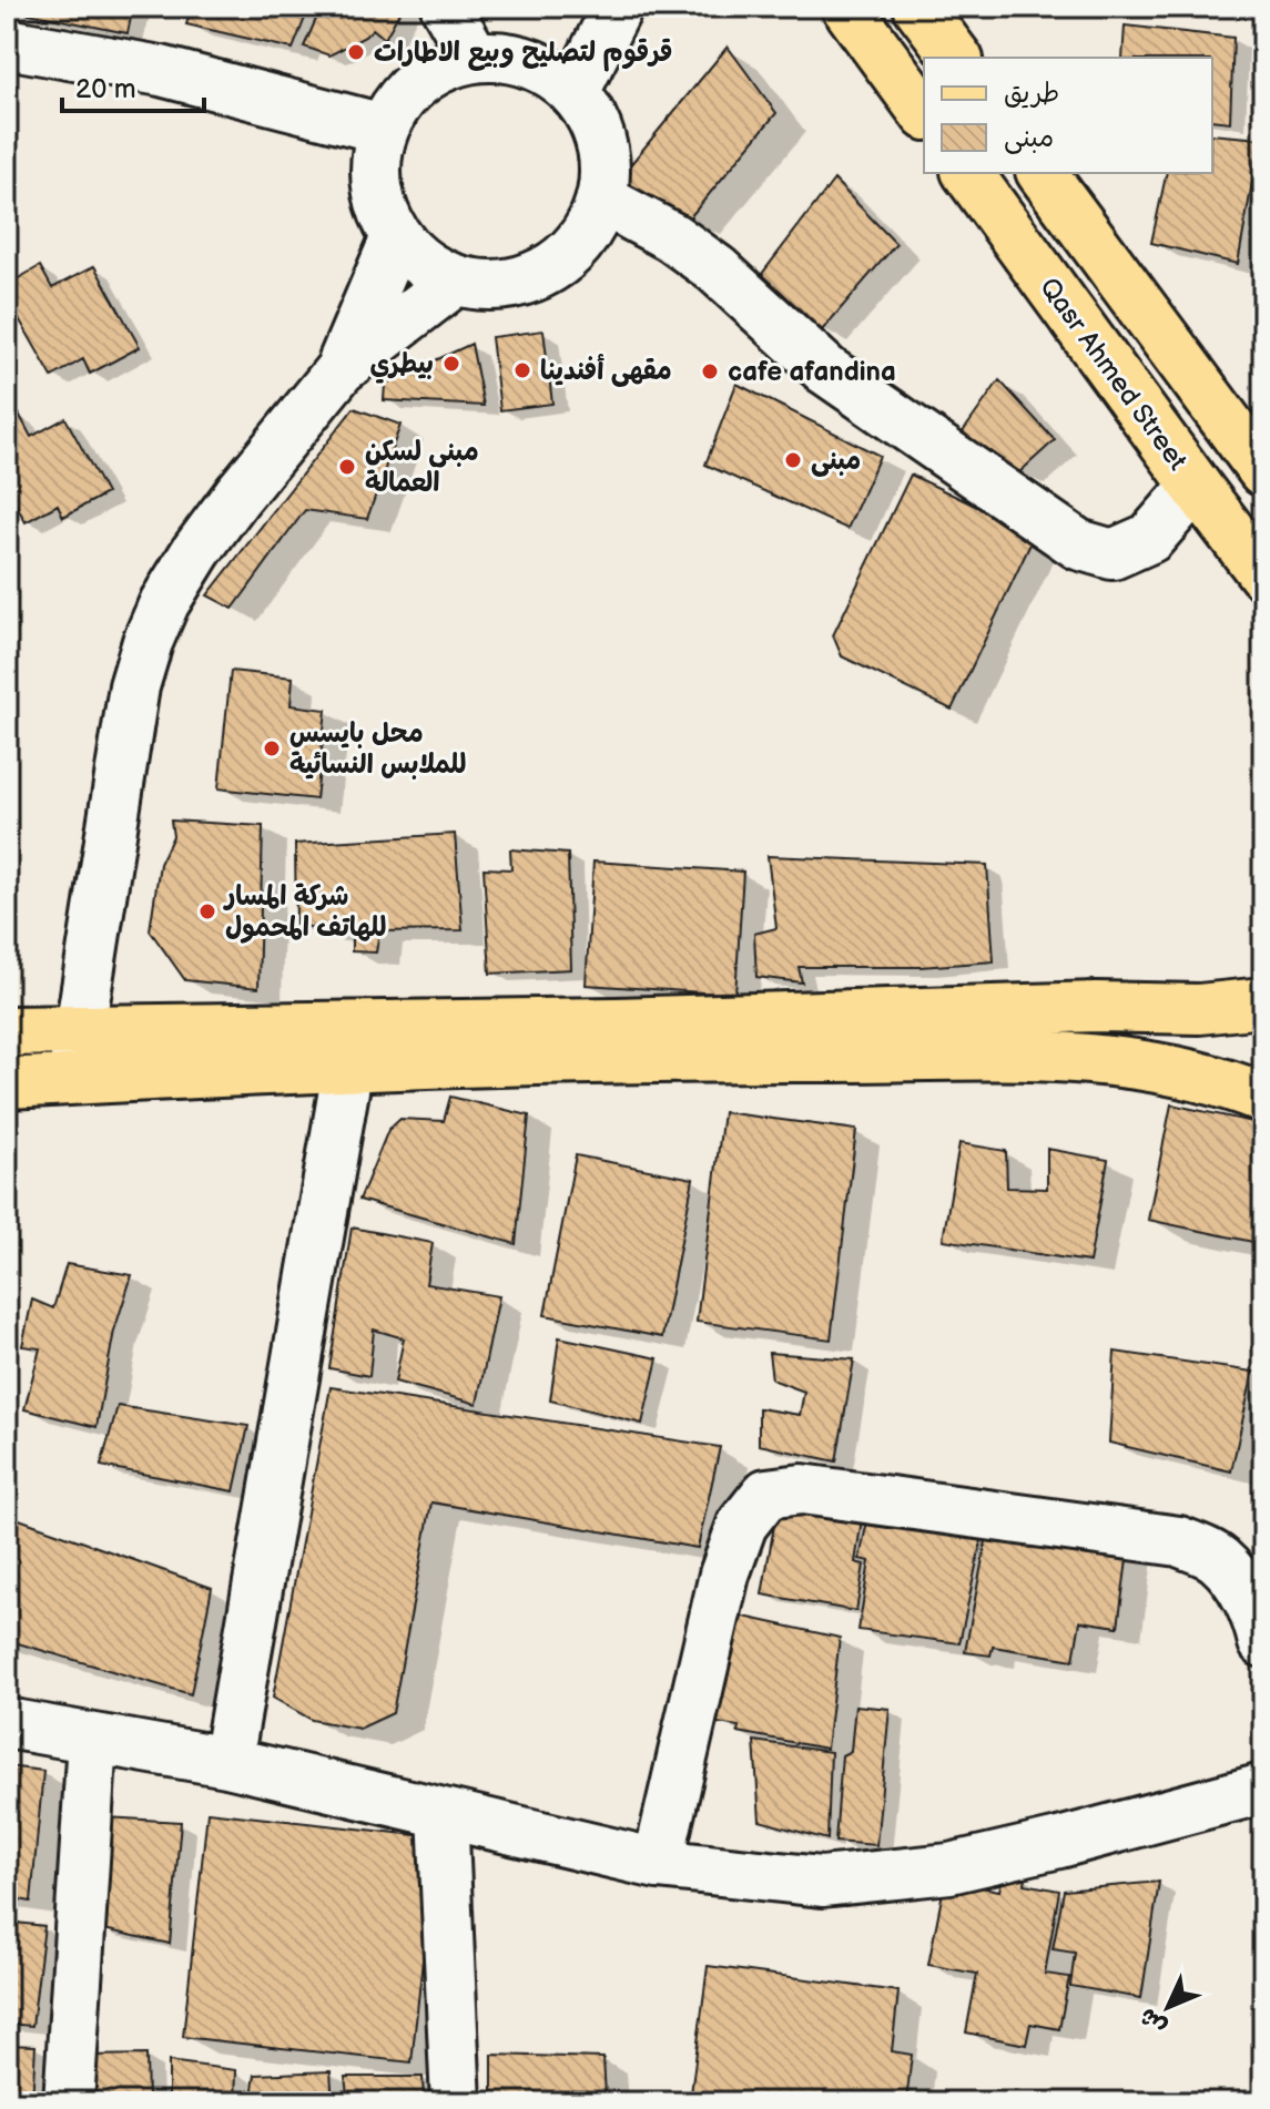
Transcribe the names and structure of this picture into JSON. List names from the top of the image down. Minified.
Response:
{"streets":{"main road":["Qasr Ahmed Street"]},"places":["قرقوم لتصليح وبيع الاطارات","بيطري","مقهى أفندينا","cafe afandina","مبنى","مبنى لسكن العمالة","محل بايسس للملابس النسائية","شركة المسار للهاتف المحمول"],"legend":["طريق","مبنى"],"scale_bar":"20 m","north":"bottom left"}
